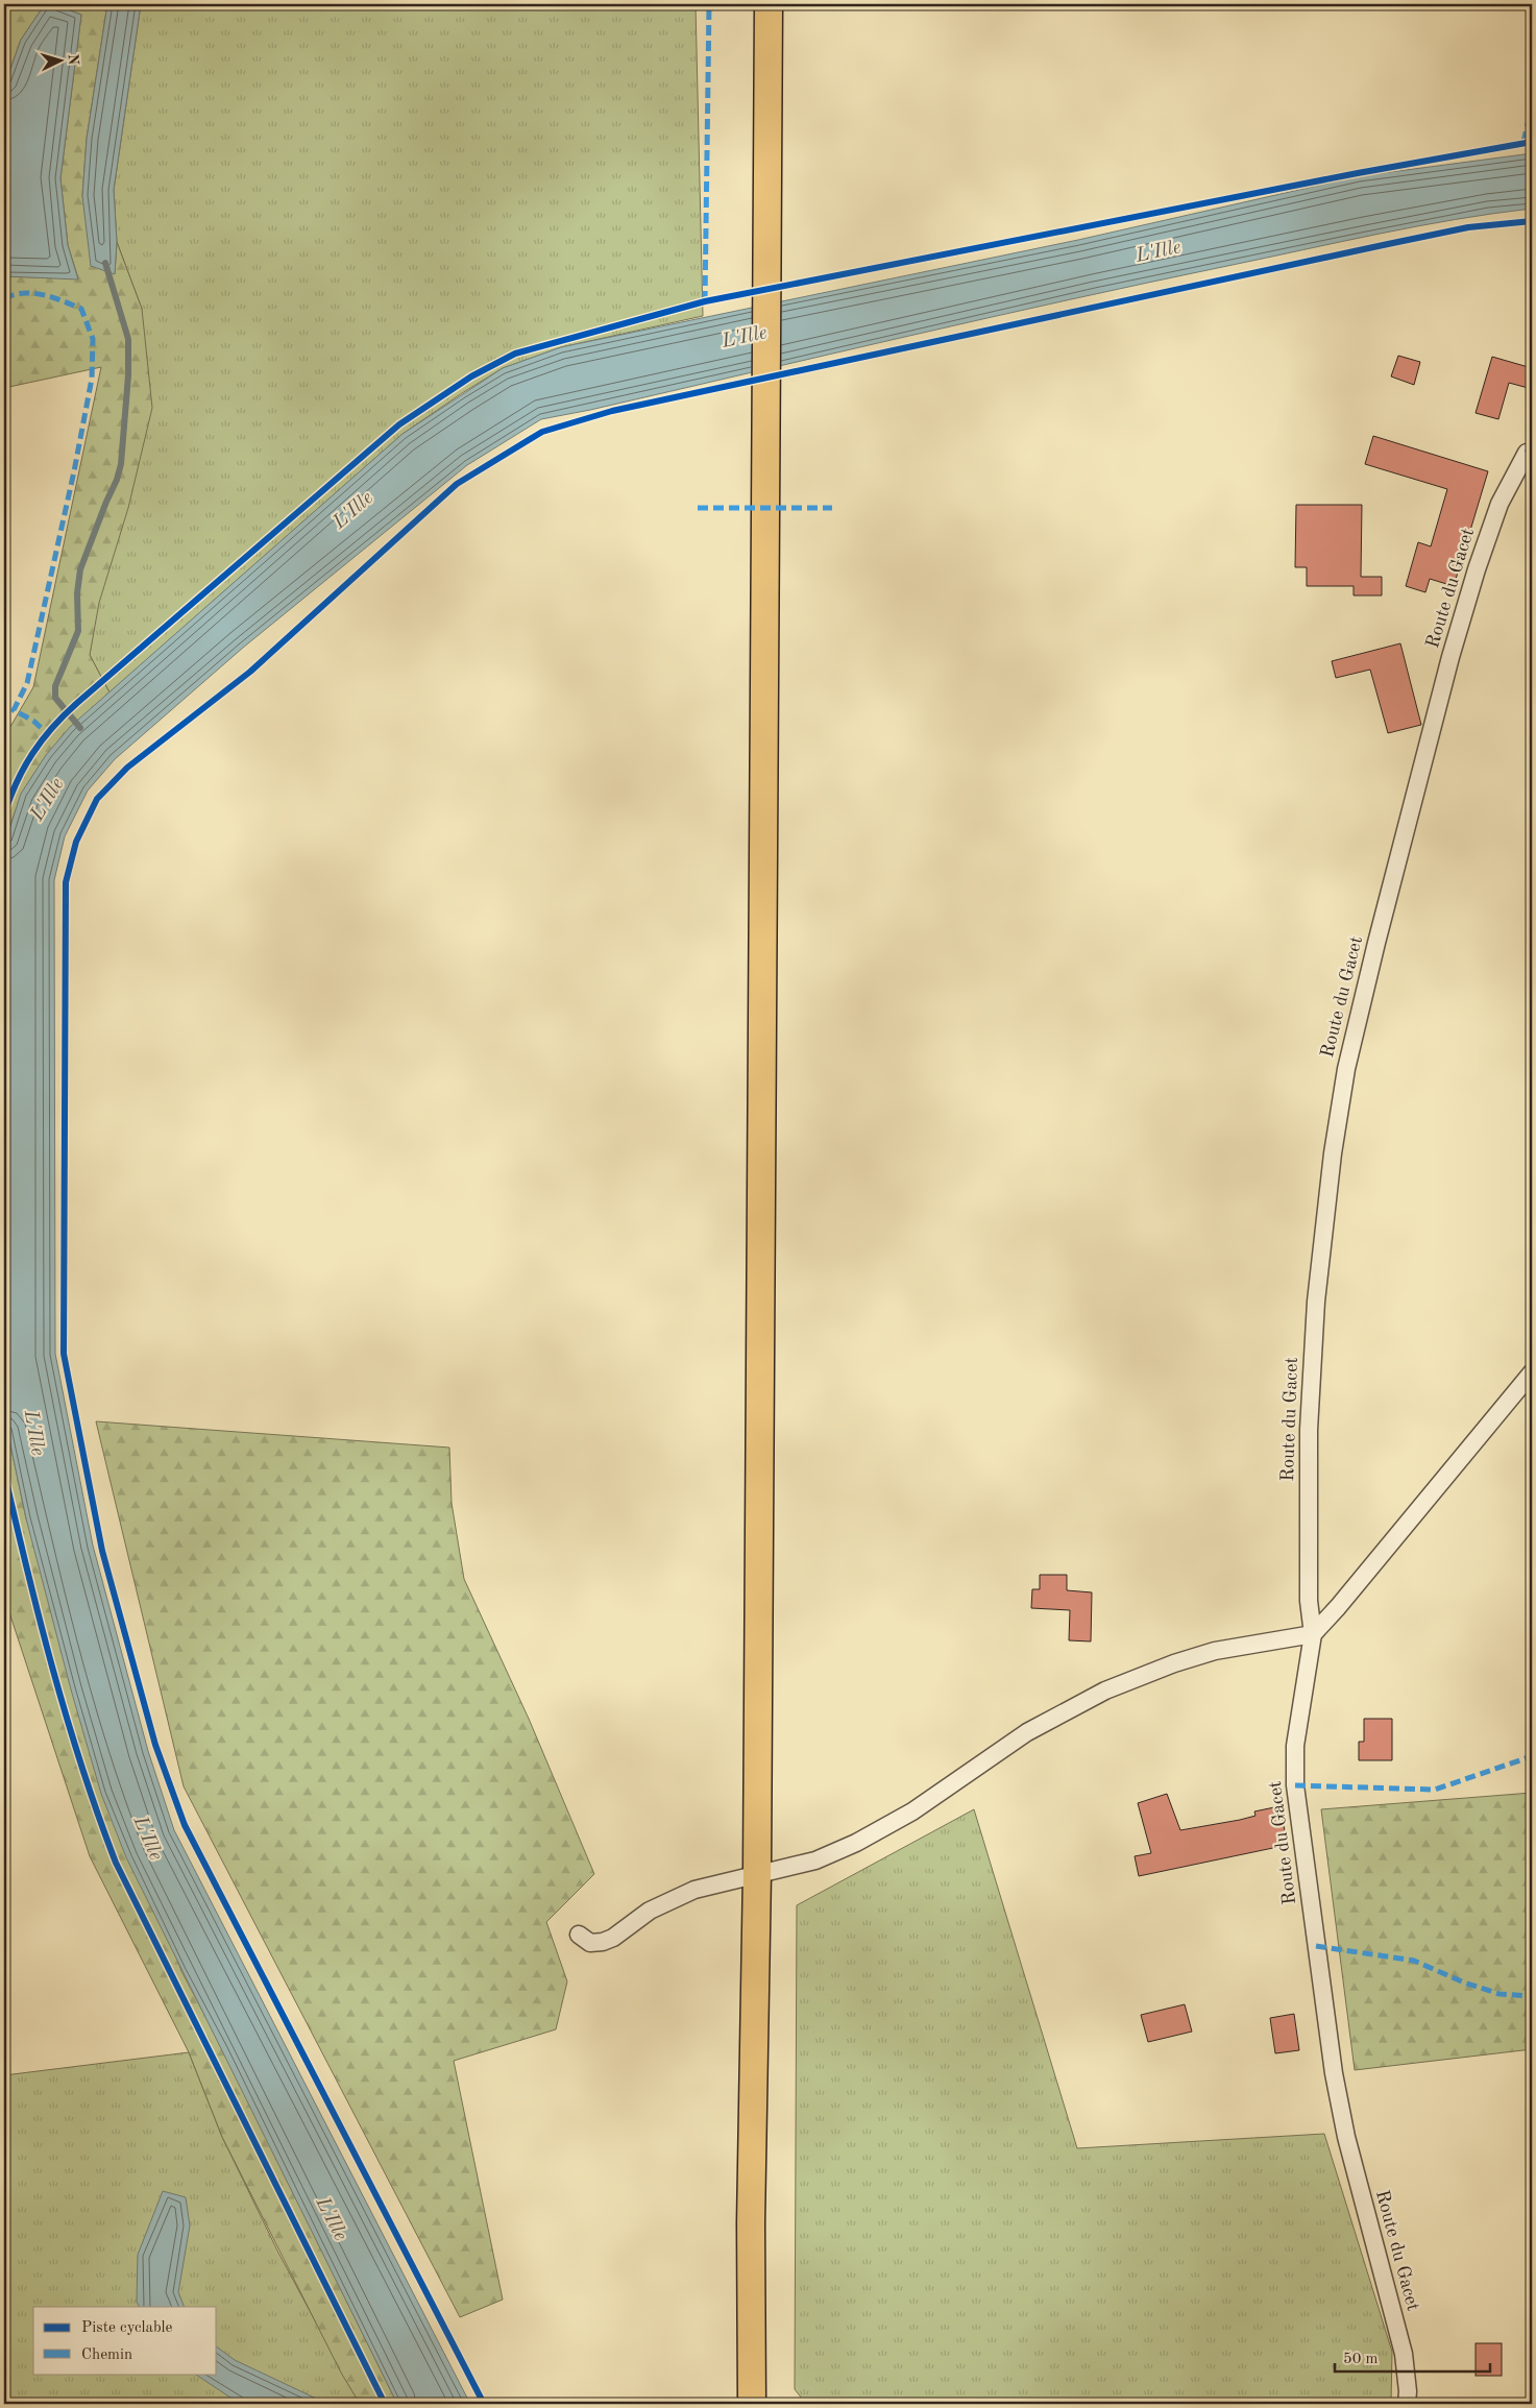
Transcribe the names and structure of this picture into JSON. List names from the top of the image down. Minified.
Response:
{"streets":{"street":["Route du Gacet"]},"water":["L'Ille"],"legend":["Piste cyclable","Chemin"],"scale_bar":"50 m","north":"right"}
